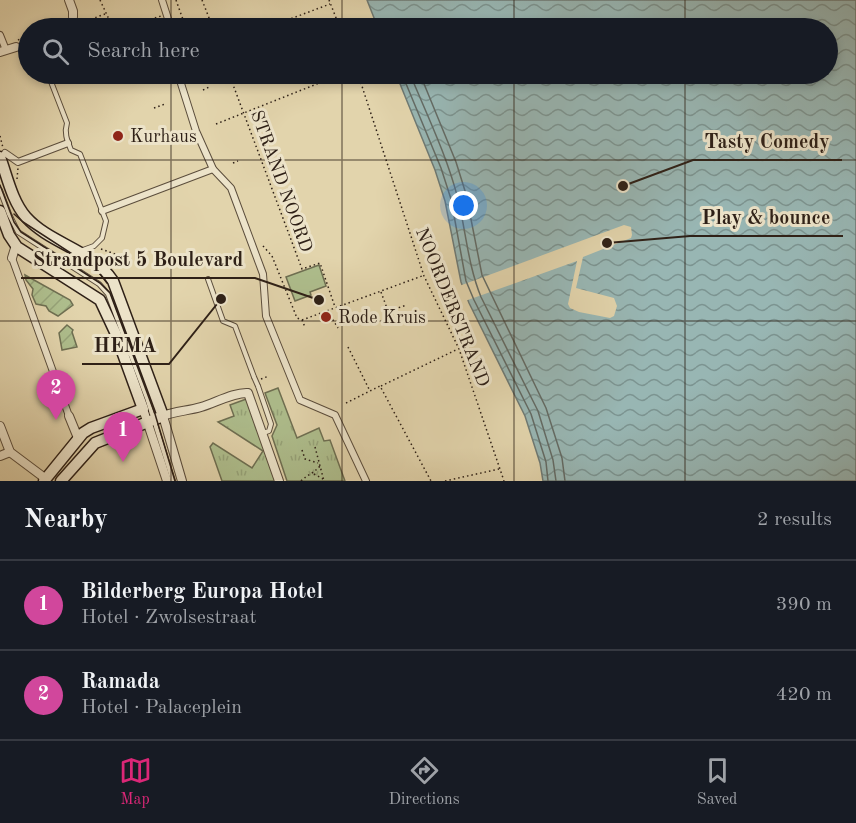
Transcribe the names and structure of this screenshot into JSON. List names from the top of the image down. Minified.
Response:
{"streets":{"path":["STRAND NOORD","NOORDERSTRAND"]},"places":["Kurhaus","Tasty Comedy","Play & bounce","HEMA","Strandpost 5 Boulevard","Rode Kruis"],"page":{"search":"Search here","pins":["2","1"],"heading":["Nearby","2 results"],"list":[{"mark":"1","name":"Bilderberg Europa Hotel","note":"Hotel · Zwolsestraat","value":"390 m"},{"mark":"2","name":"Ramada","note":"Hotel · Palaceplein","value":"420 m"}],"nav":["Map","Directions","Saved"]}}
